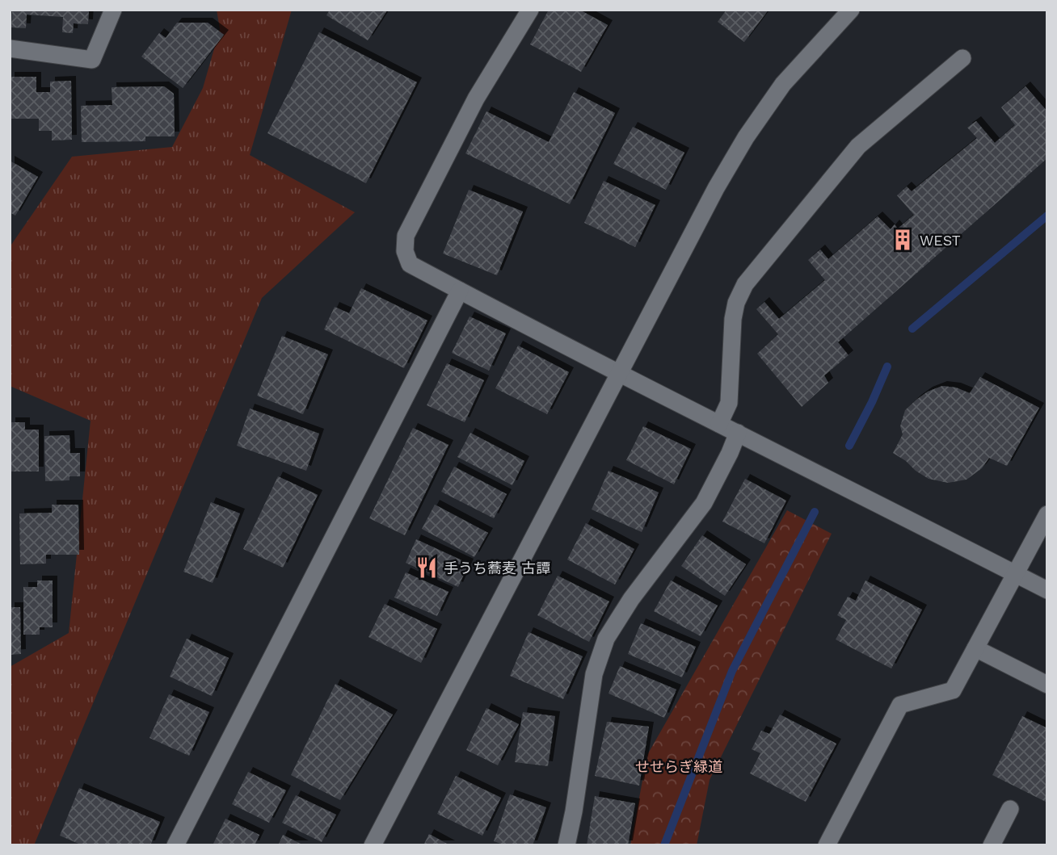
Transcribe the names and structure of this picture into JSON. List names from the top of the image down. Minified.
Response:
{"parks":["せせらぎ緑道"],"places":{"building":["WEST"],"restaurant":["手うち蕎麦 古譚"]}}
